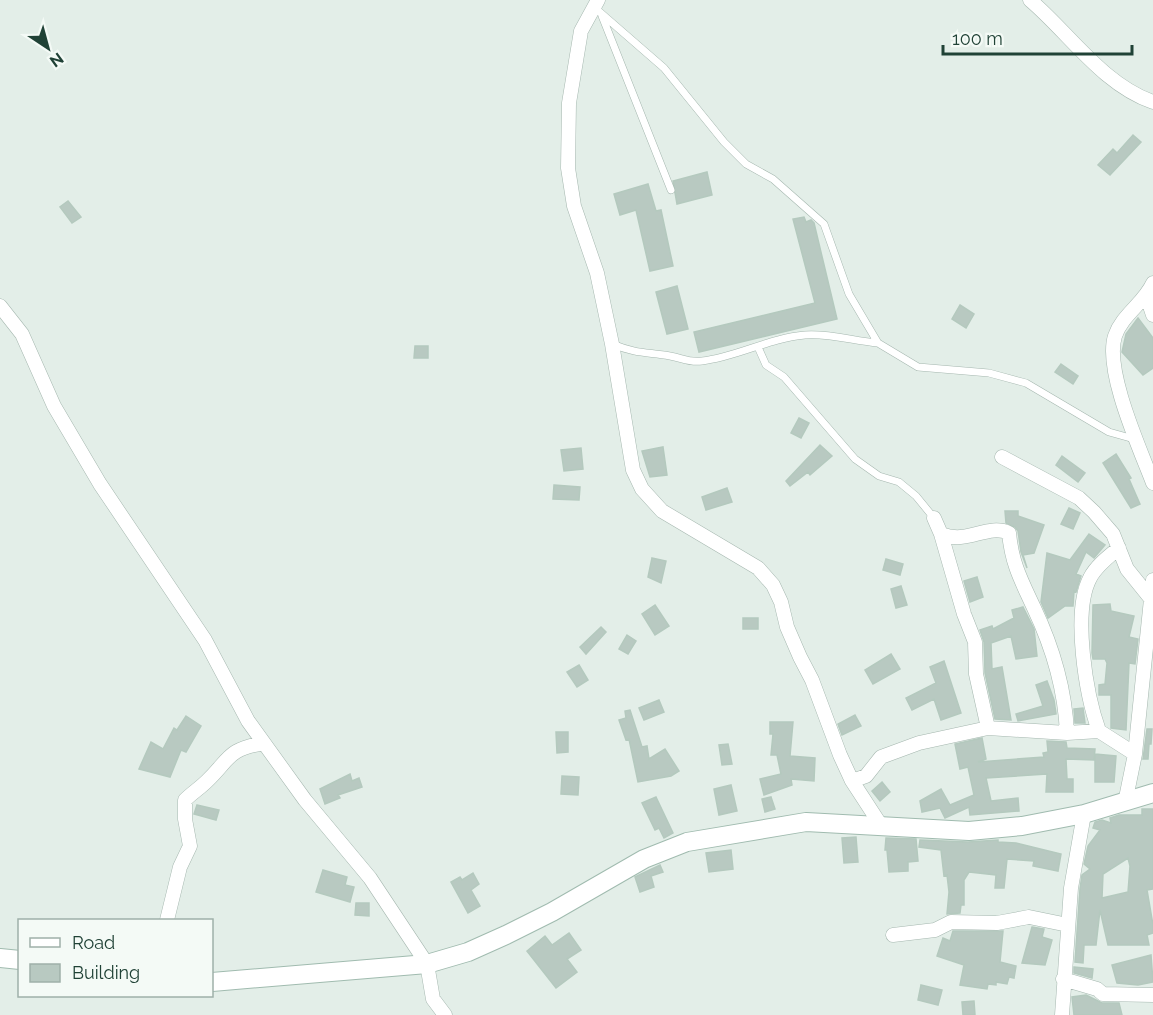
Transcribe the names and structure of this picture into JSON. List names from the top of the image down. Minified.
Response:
{"legend":["Road","Building"],"scale_bar":"100 m","north":"bottom right"}
